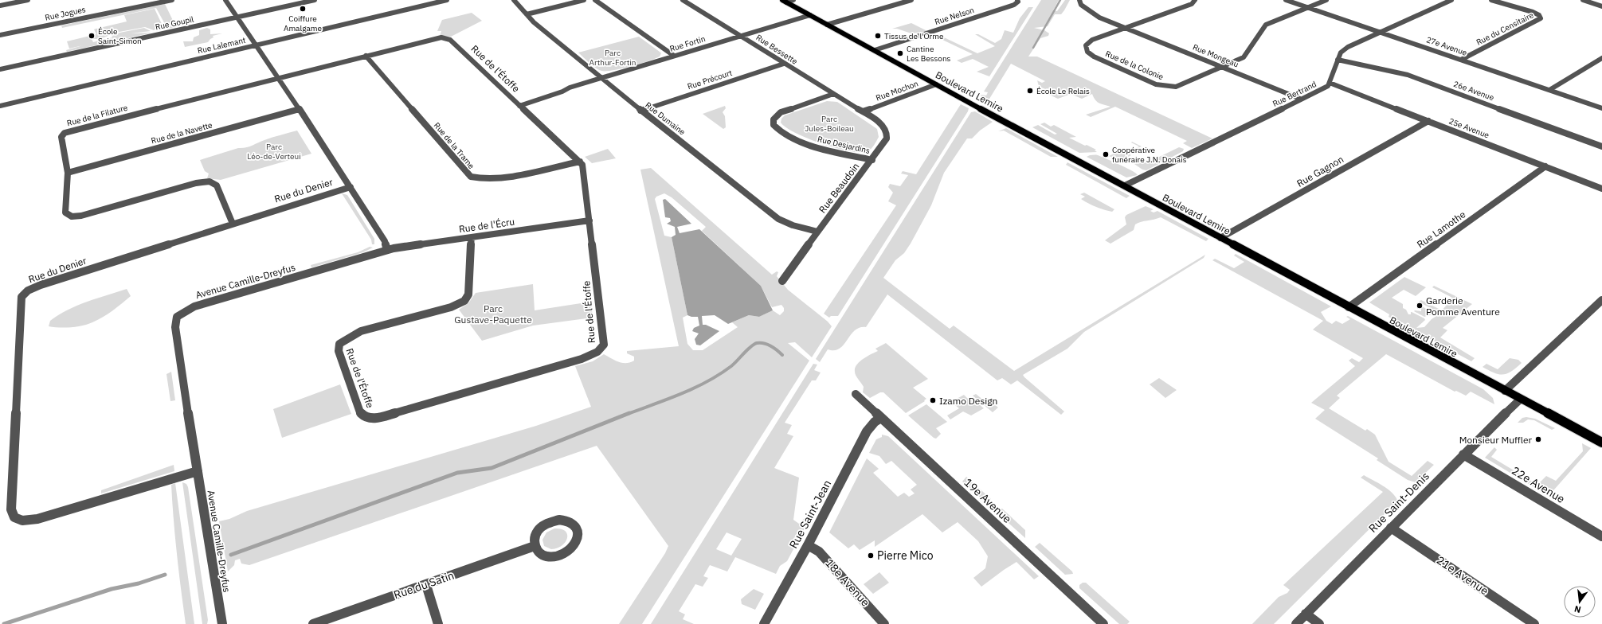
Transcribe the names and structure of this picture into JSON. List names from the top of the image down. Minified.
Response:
{"streets":{"main road":["Boulevard Lemire"],"street":["Rue Jogues","Rue Nelson","Rue Goupil","Rue du Censitaire","Rue Fortin","Rue Lalemant","27e Avenue","Rue Bessette","Rue Mongeau","Rue de la Colonie","Rue de l'Étoffe","Rue Précourt","Rue Mochon","26e Avenue","Rue Bertrand","Rue de la Filature","Rue Dumaine","25e Avenue","Rue de la Navette","Rue Desjardins","Rue de la Trame","Rue Gagnon","Rue Beaudoin","Rue du Denier","Rue de l'Écru","Rue Lamothe","Avenue Camille-Dreyfus","22e Avenue","19e Avenue","Rue Saint-Denis","Rue Saint-Jean","21e Avenue","18e Avenue","Rue du Satin"]},"crossings":[["Rue Nelson","Boulevard Lemire"],["Rue du Censitaire","27e Avenue"],["Rue Fortin","Rue Bessette"],["Rue Fortin","Rue de l'Étoffe"],["Rue Fortin","Boulevard Lemire"],["Rue Fortin","Rue Dumaine"],["27e Avenue","Rue Bertrand"],["Rue Bessette","Rue Précourt"],["Rue Bessette","Rue Mochon"],["Rue Bessette","Rue Desjardins"],["Rue Bessette","Rue Beaudoin"],["Rue Mongeau","Rue de la Colonie"],["Rue Mongeau","Rue Bertrand"],["Rue de l'Étoffe","Rue de la Filature"],["Rue de l'Étoffe","Rue de la Trame"],["Rue de l'Étoffe","Rue de l'Écru"],["Rue Précourt","Rue Dumaine"],["Rue Mochon","Boulevard Lemire"],["Rue Mochon","Rue Beaudoin"],["26e Avenue","Rue Bertrand"],["Boulevard Lemire","Rue Bertrand"],["Boulevard Lemire","Rue Gagnon"],["Boulevard Lemire","Rue Lamothe"],["Boulevard Lemire","Rue Saint-Denis"],["Rue Bertrand","25e Avenue"],["Rue de la Filature","Rue de la Navette"],["Rue de la Filature","Rue du Denier"],["Rue Dumaine","Rue Beaudoin"],["25e Avenue","Rue Gagnon"],["25e Avenue","Rue Lamothe"],["Rue Desjardins","Rue Beaudoin"],["Rue du Denier","Avenue Camille-Dreyfus"],["Rue de l'Écru","Avenue Camille-Dreyfus"],["22e Avenue","Rue Saint-Denis"],["19e Avenue","Rue Saint-Jean"],["Rue Saint-Denis","21e Avenue"],["Rue Saint-Jean","18e Avenue"]],"parks":["Parc Arthur-Fortin","Parc Jules-Boileau","Parc Léo-de-Verteui","Parc Gustave-Paquette"],"places":["Coiffure Amalgame","École Saint-Simon","Tissus de l'Orme","Cantine Les Bessons","École Le Relais","Coopérative funéraire J.N. Donais","Garderie Pomme Aventure","Izamo Design","Monsieur Muffler","Pierre Mico"],"north":"bottom"}
